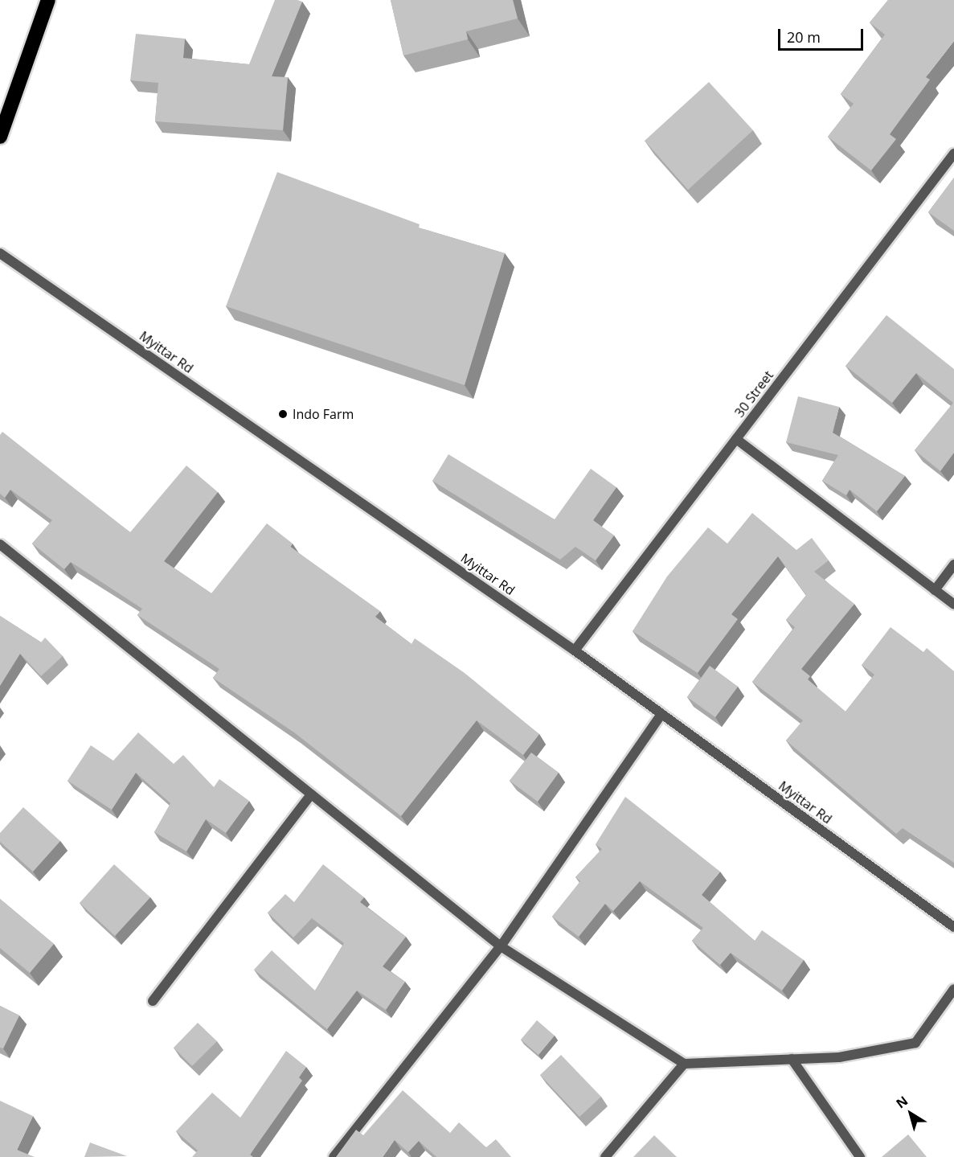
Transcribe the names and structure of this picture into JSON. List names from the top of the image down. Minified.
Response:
{"streets":{"street":["Myittar Rd","30 Street"]},"crossings":[["Myittar Rd","30 Street"]],"places":["Indo Farm"],"scale_bar":"20 m","north":"top left"}
